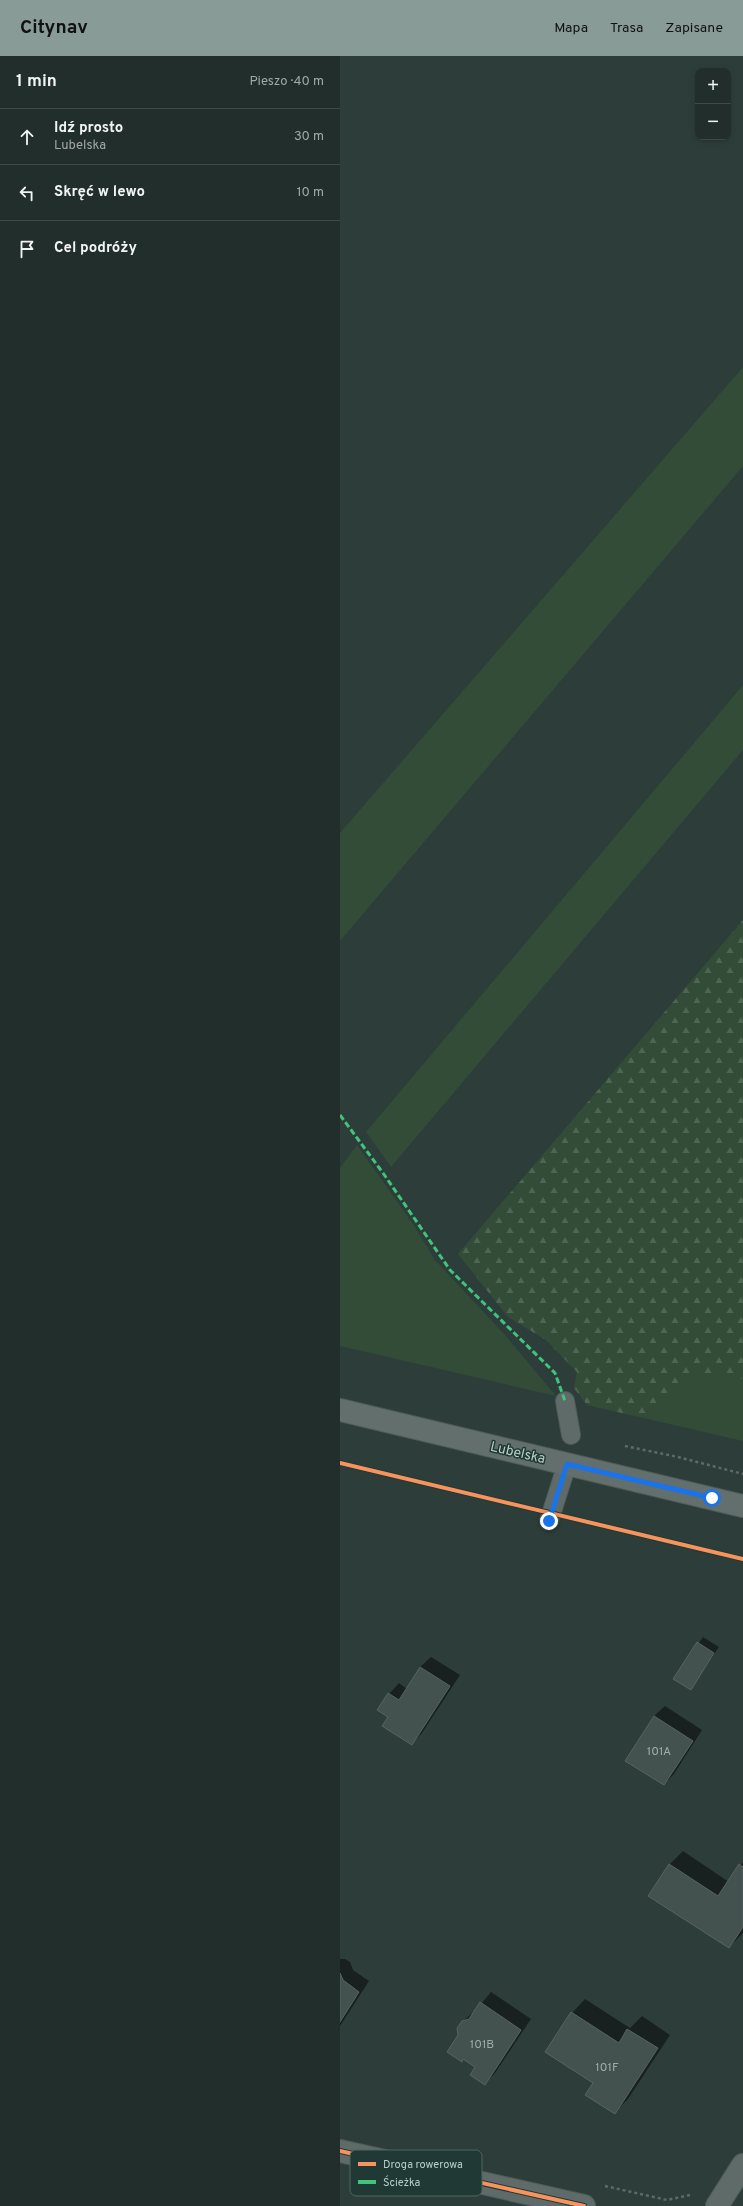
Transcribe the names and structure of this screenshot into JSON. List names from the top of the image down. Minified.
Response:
{"streets":{"main road":["Lubelska"]},"house_numbers":["101A","101B","101F"],"legend":["Droga rowerowa","Ścieżka"],"page":{"header":"Citynav","nav":["Mapa","Trasa","Zapisane"],"heading":["1 min","Pieszo · 40 m"],"map_buttons":["+","−"],"list":[["Idź prosto","Lubelska","30 m"],["Skręć w lewo","10 m"],"Cel podróży"]}}
